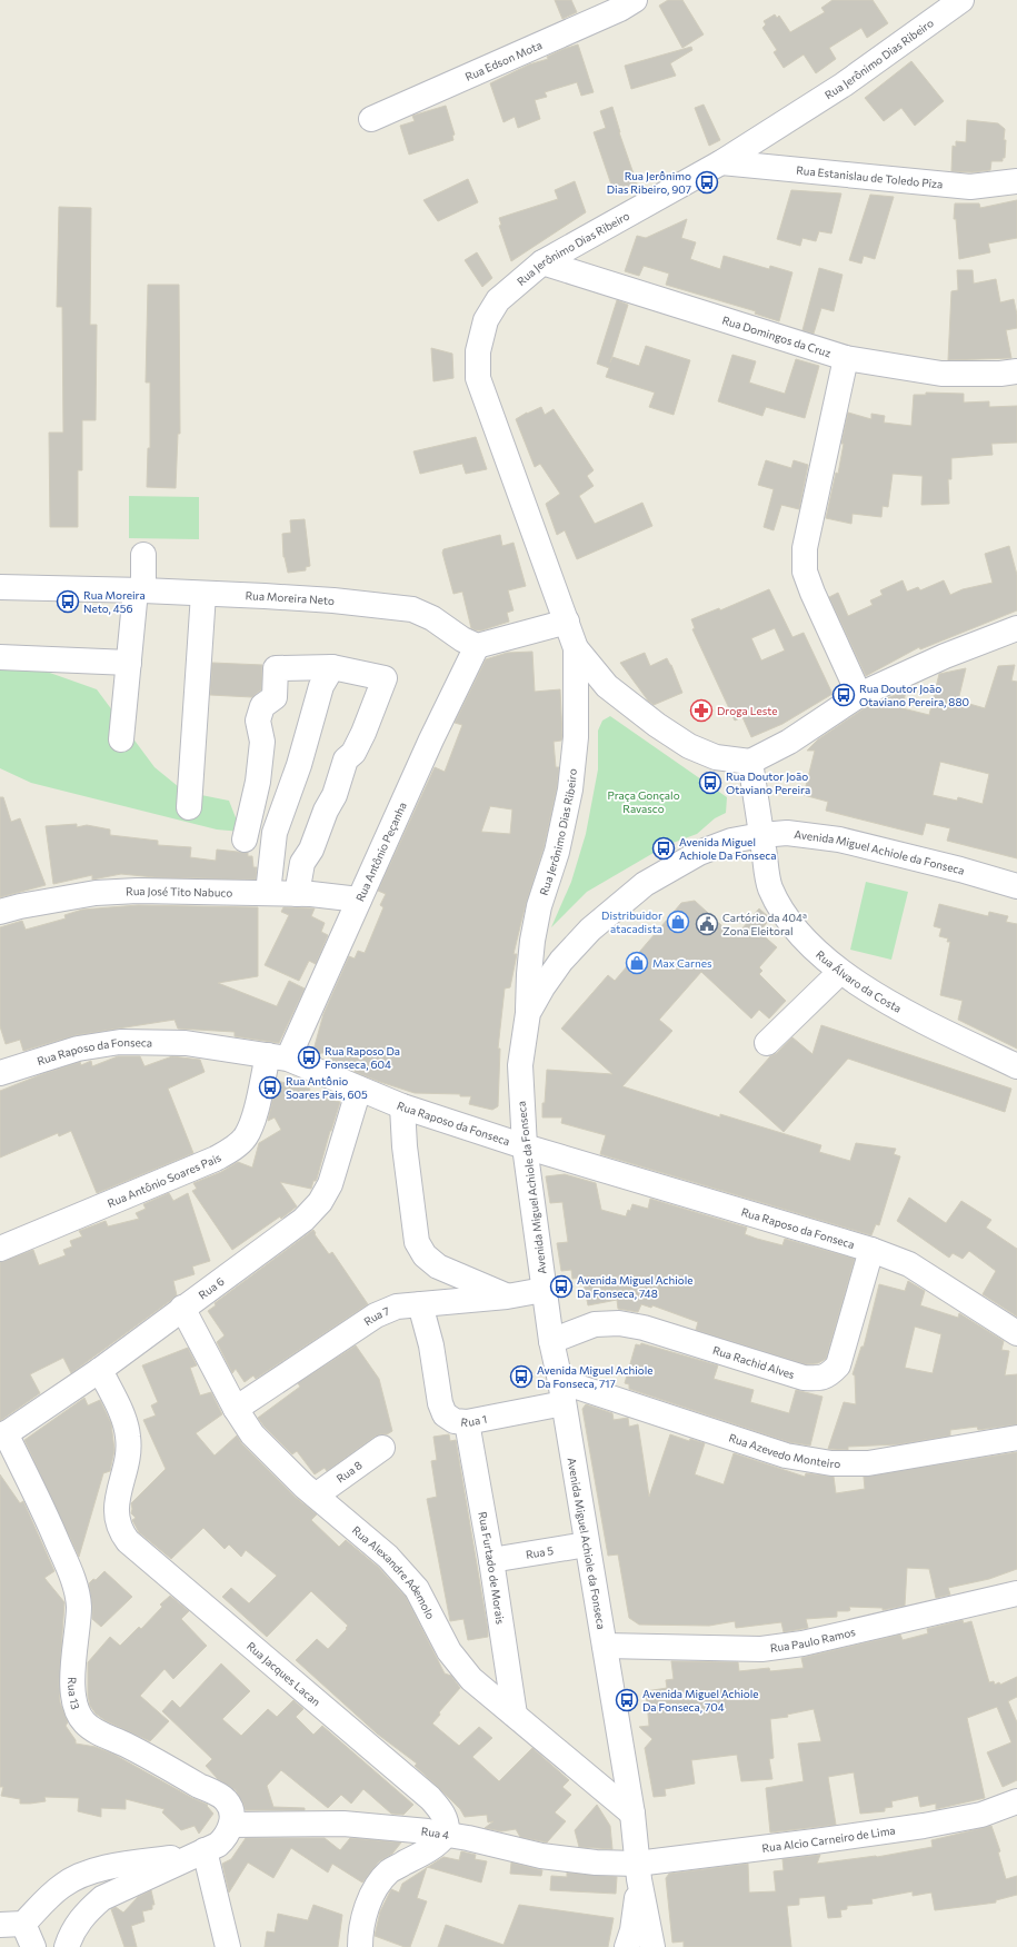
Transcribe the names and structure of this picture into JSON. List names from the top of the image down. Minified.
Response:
{"streets":{"street":["Rua Jerônimo Dias Ribeiro","Rua Edson Mota","Rua Estanislau de Toledo Piza","Rua Domingos da Cruz","Rua Moreira Neto","Rua Antônio Peçanha","Avenida Miguel Achiole da Fonseca","Rua José Tito Nabuco","Rua Álvaro da Costa","Rua Raposo da Fonseca","Rua Antônio Soares Pais","Rua 6","Rua 7","Rua Rachid Alves","Rua 1","Rua Azevedo Monteiro","Rua 8","Rua 5","Rua Furtado de Morais","Rua Alexandre Ademolo","Rua Paulo Ramos","Rua Jacques Lacan","Rua 13","Rua 4","Rua Alcio Carneiro de Lima"]},"crossings":[["Rua Jerônimo Dias Ribeiro","Rua Estanislau de Toledo Piza"],["Rua Jerônimo Dias Ribeiro","Rua Domingos da Cruz"],["Rua Jerônimo Dias Ribeiro","Avenida Miguel Achiole da Fonseca"],["Rua Jerônimo Dias Ribeiro","Rua Álvaro da Costa"],["Rua Moreira Neto","Rua Antônio Peçanha"],["Rua Antônio Peçanha","Rua José Tito Nabuco"],["Rua Antônio Peçanha","Rua Raposo da Fonseca"],["Rua Antônio Peçanha","Rua Antônio Soares Pais"],["Avenida Miguel Achiole da Fonseca","Rua Álvaro da Costa"],["Avenida Miguel Achiole da Fonseca","Rua Raposo da Fonseca"],["Avenida Miguel Achiole da Fonseca","Rua 7"],["Avenida Miguel Achiole da Fonseca","Rua Rachid Alves"],["Avenida Miguel Achiole da Fonseca","Rua 1"],["Avenida Miguel Achiole da Fonseca","Rua Azevedo Monteiro"],["Avenida Miguel Achiole da Fonseca","Rua 5"],["Avenida Miguel Achiole da Fonseca","Rua Alexandre Ademolo"],["Avenida Miguel Achiole da Fonseca","Rua Paulo Ramos"],["Avenida Miguel Achiole da Fonseca","Rua 4"],["Avenida Miguel Achiole da Fonseca","Rua Alcio Carneiro de Lima"],["Rua Raposo da Fonseca","Rua Antônio Soares Pais"],["Rua Raposo da Fonseca","Rua 6"],["Rua Raposo da Fonseca","Rua Rachid Alves"],["Rua 6","Rua Alexandre Ademolo"],["Rua 6","Rua Jacques Lacan"],["Rua 6","Rua 13"],["Rua 7","Rua 1"],["Rua 7","Rua Alexandre Ademolo"],["Rua 1","Rua Azevedo Monteiro"],["Rua 1","Rua Furtado de Morais"],["Rua 8","Rua Alexandre Ademolo"],["Rua 5","Rua Furtado de Morais"],["Rua Furtado de Morais","Rua Alexandre Ademolo"],["Rua Jacques Lacan","Rua 4"],["Rua 13","Rua 4"],["Rua 4","Rua Alcio Carneiro de Lima"]],"parks":["Praça Gonçalo Ravasco"],"places":{"bus stop":["Rua Jerônimo Dias Ribeiro, 907","Rua Moreira Neto, 456","Rua Doutor João Otaviano Pereira, 880","Rua Doutor João Otaviano Pereira","Avenida Miguel Achiole Da Fonseca","Rua Raposo Da Fonseca, 604","Rua Antônio Soares Pais, 605","Avenida Miguel Achiole Da Fonseca, 748","Avenida Miguel Achiole Da Fonseca, 717","Avenida Miguel Achiole Da Fonseca, 704"],"pharmacy":["Droga Leste"],"shop":["Distribuidor atacadista","Max Carnes"],"public building":["Cartório da 404ª Zona Eleitoral"]}}
